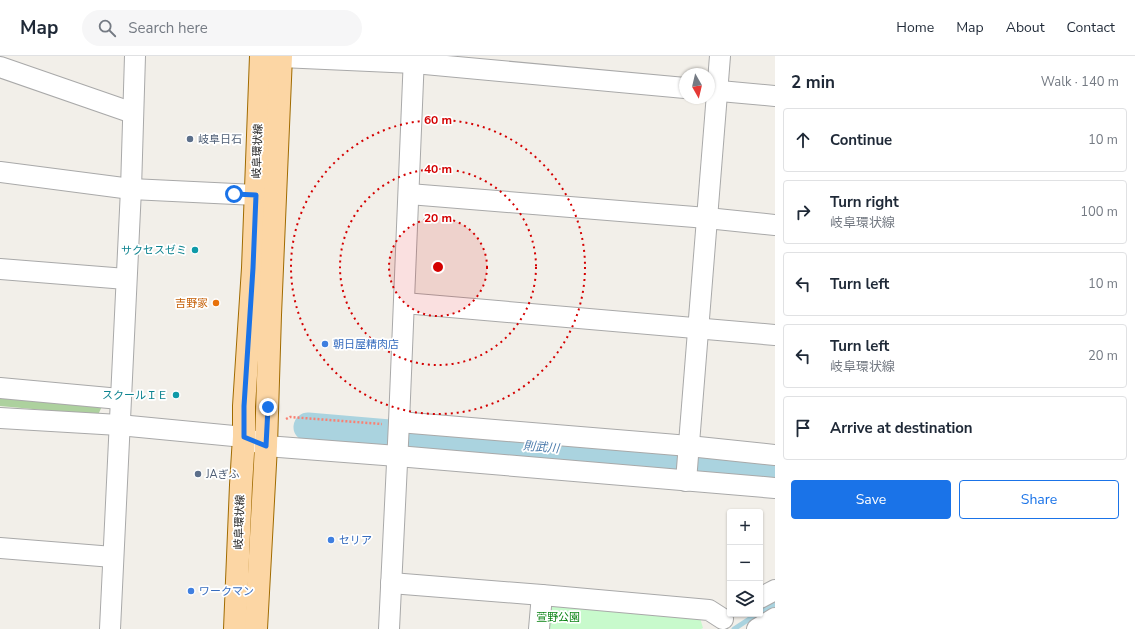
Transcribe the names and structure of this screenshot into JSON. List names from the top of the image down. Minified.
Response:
{"streets":{"main road":["岐阜環状線"]},"water":["則武川"],"parks":["萱野公園"],"places":["岐阜日石","サクセスゼミ","吉野家","朝日屋精肉店","スクールＩＥ","JAぎふ","セリア","ワークマン"],"north":"bottom","page":{"header":"Map","search":"Search here","nav":["Home","Map","About","Contact"],"heading":["2 min","Walk · 140 m"],"list":[["Continue","10 m"],["Turn right","岐阜環状線","100 m"],["Turn left","10 m"],["Turn left","岐阜環状線","20 m"],"Arrive at destination"],"buttons":["Save","Share"],"map_buttons":["+","−"]},"rings":["60 m","40 m","20 m"]}
